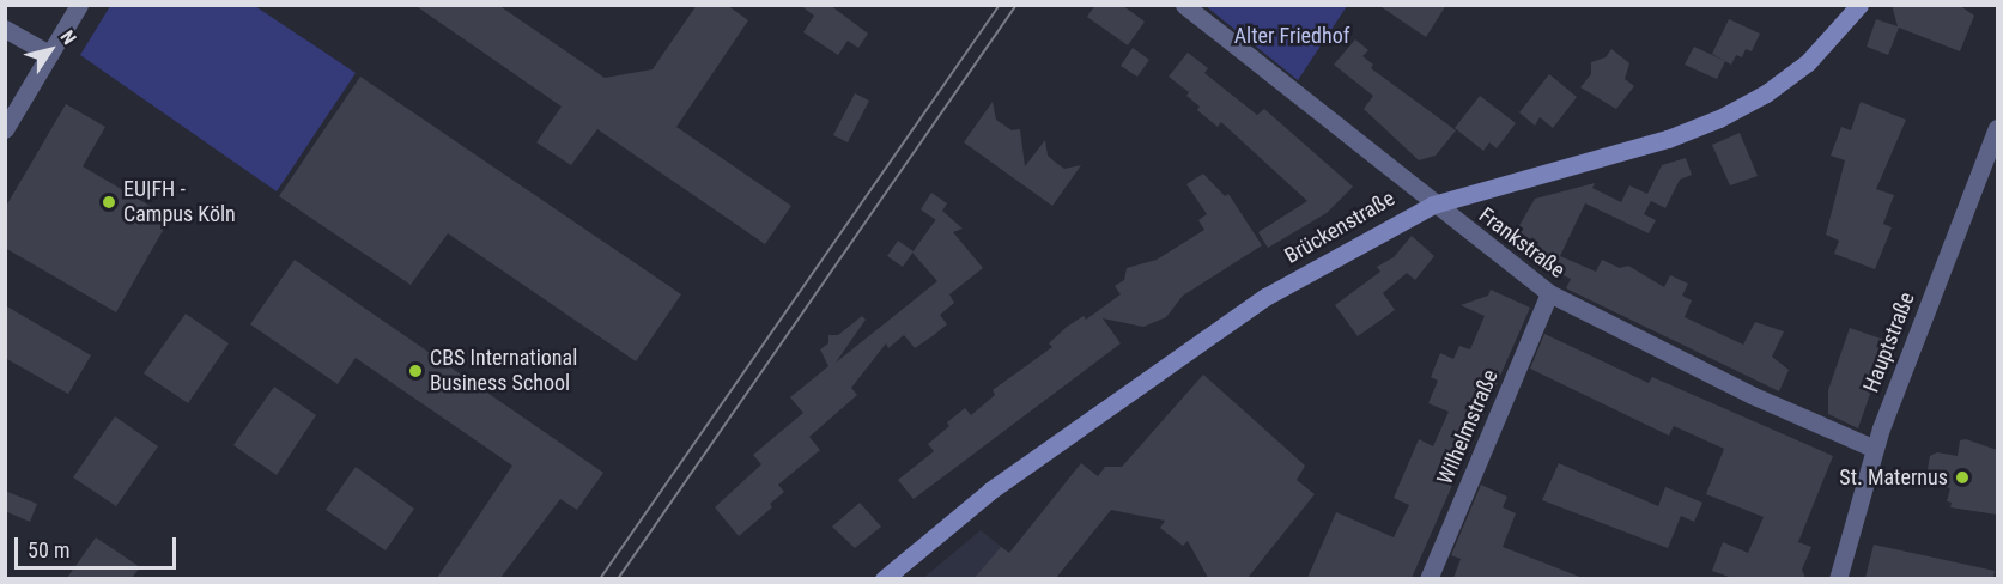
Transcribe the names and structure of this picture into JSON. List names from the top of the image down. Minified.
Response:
{"streets":{"main road":["Brückenstraße"],"street":["Frankstraße","Hauptstraße","Wilhelmstraße"]},"crossings":[["Brückenstraße","Frankstraße"],["Frankstraße","Hauptstraße"],["Frankstraße","Wilhelmstraße"]],"parks":["Alter Friedhof"],"places":["EU|FH - Campus Köln","CBS International Business School","St. Maternus"],"scale_bar":"50 m","north":"top right"}
